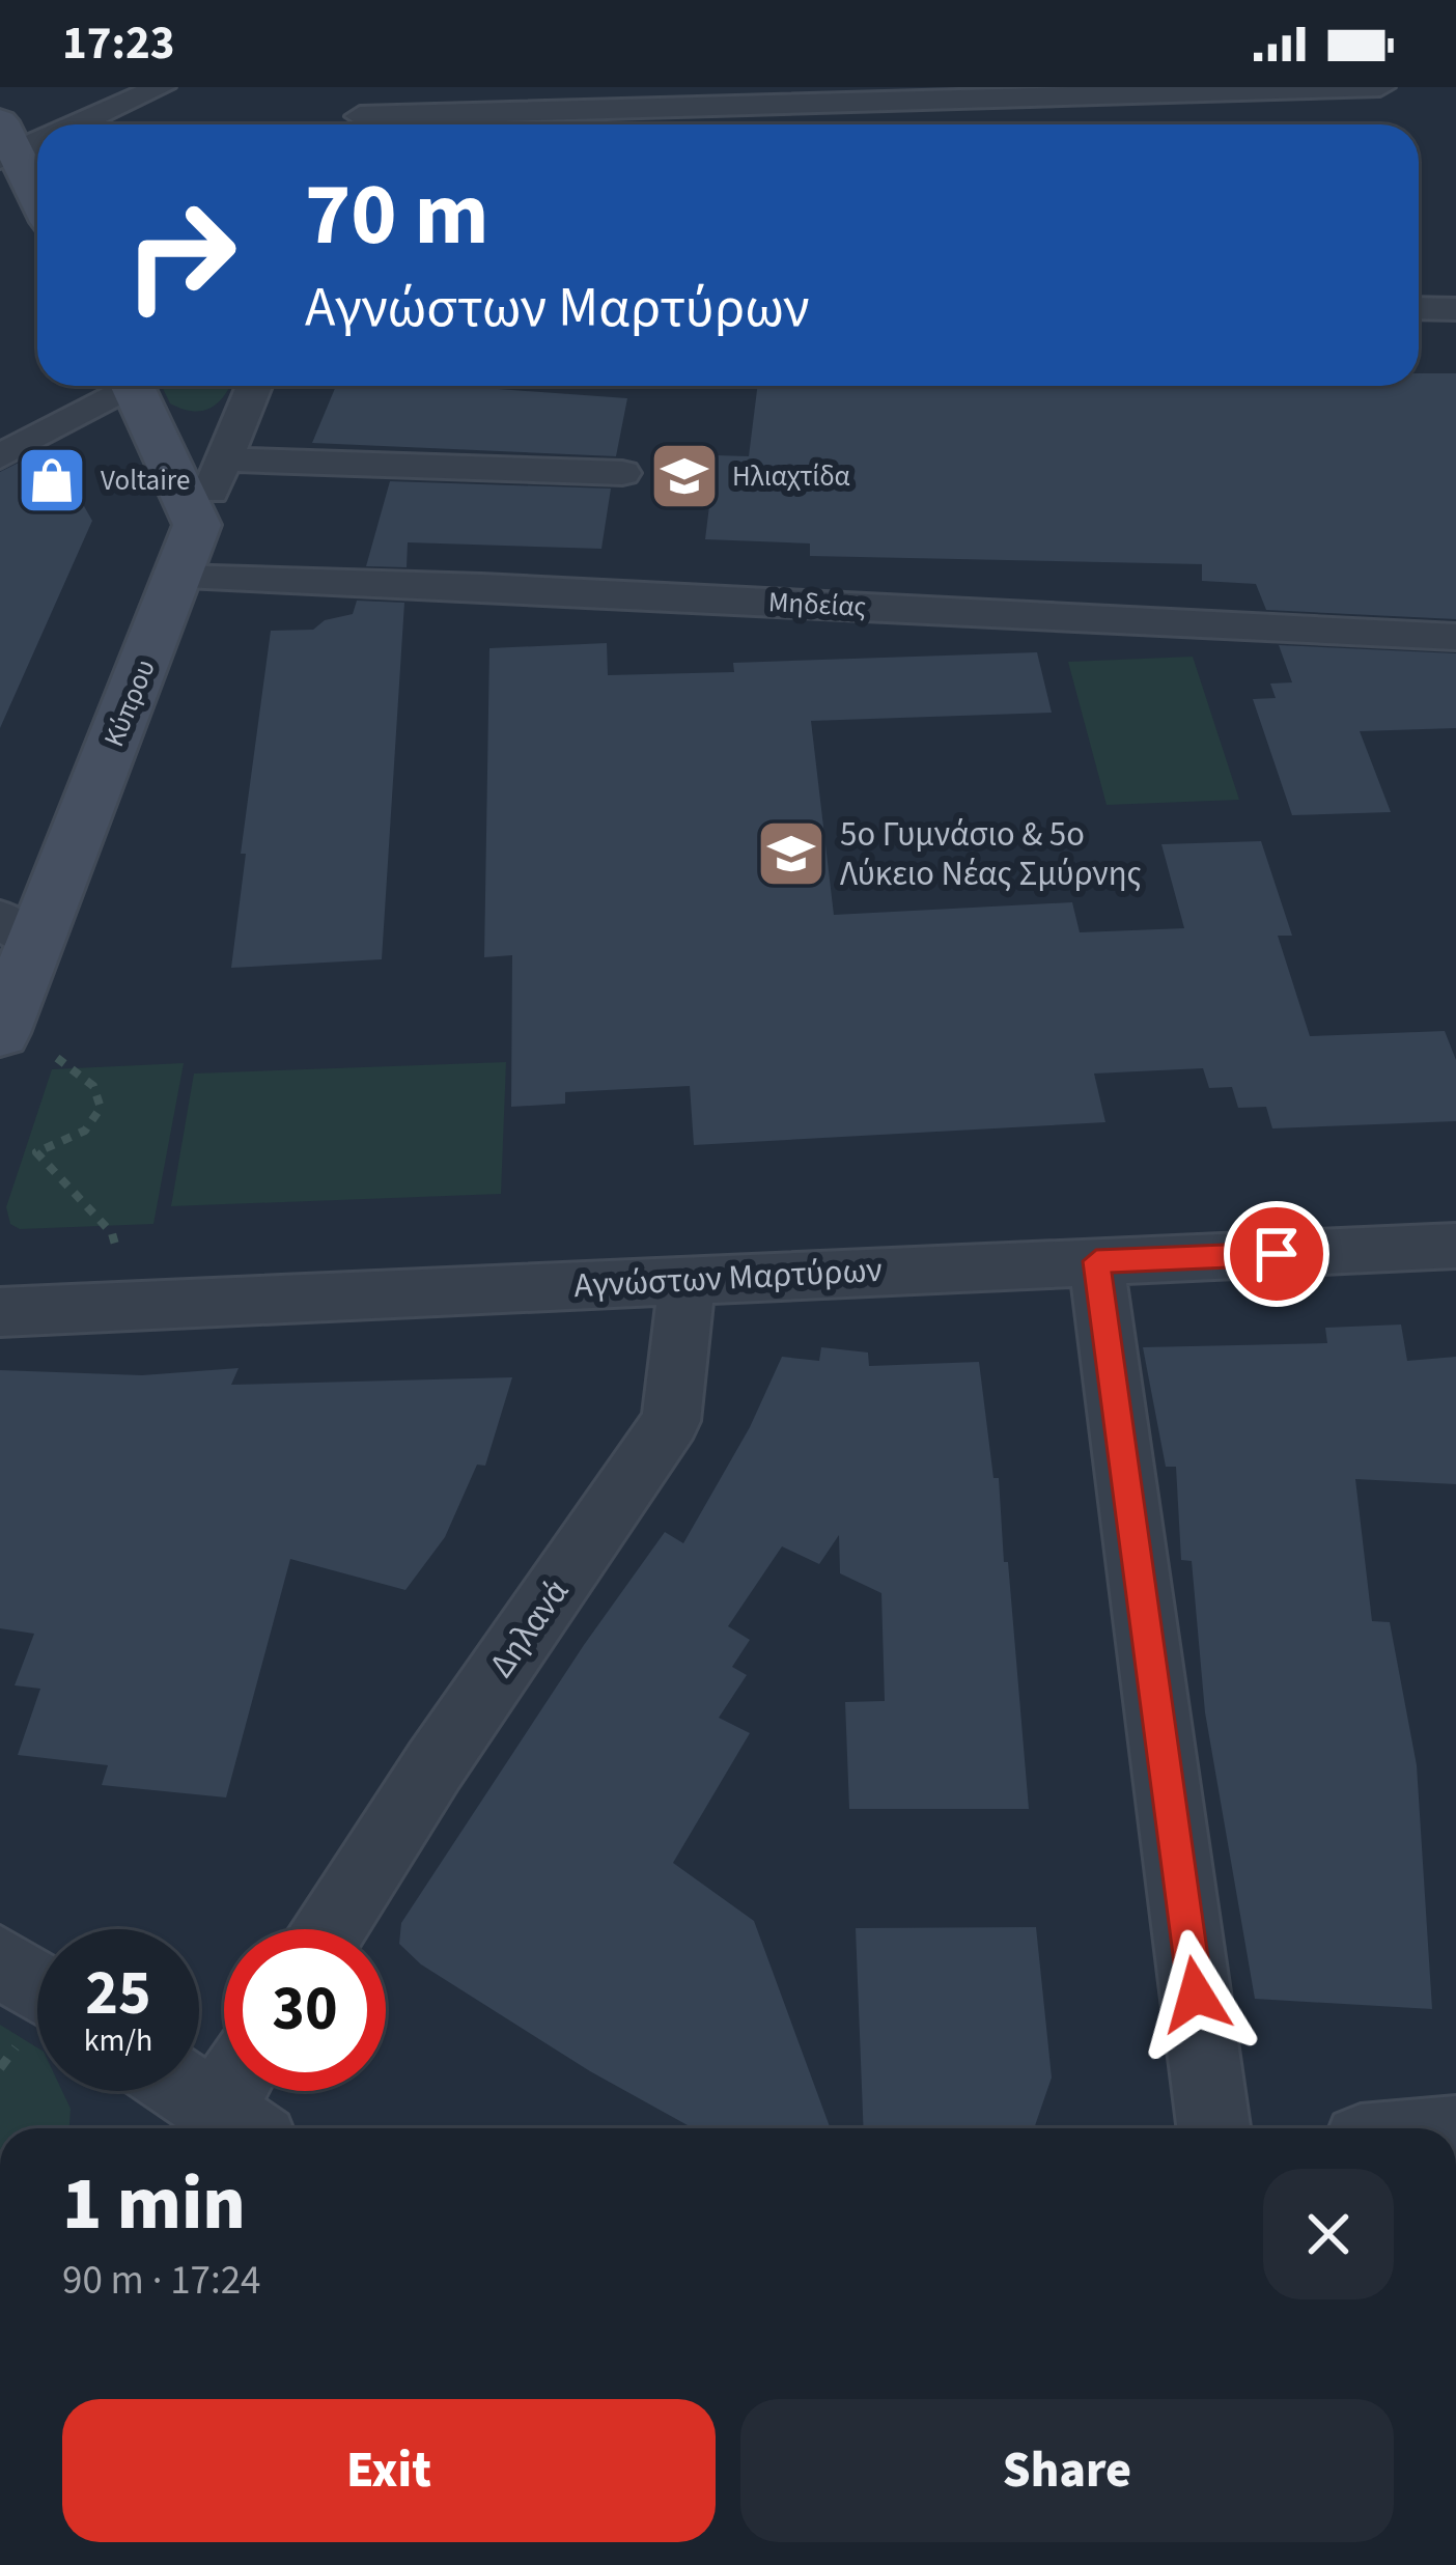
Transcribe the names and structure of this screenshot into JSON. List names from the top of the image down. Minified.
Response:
{"streets":{"street":["Μηδείας","Κύπρου","Αγνώστων Μαρτύρων","Δηλανά"]},"crossings":[["Μηδείας","Κύπρου"],["Αγνώστων Μαρτύρων","Δηλανά"]],"places":{"school or university":["Ηλιαχτίδα","5ο Γυμνάσιο & 5ο Λύκειο Νέας Σμύρνης"],"shop":["Voltaire"]},"page":{"status":"17:23","turn":["70 m","Αγνώστων Μαρτύρων"],"speed":"25 km/h","limit":"30","heading":["1 min","90 m · 17:24"],"buttons":["Exit","Share"]}}
